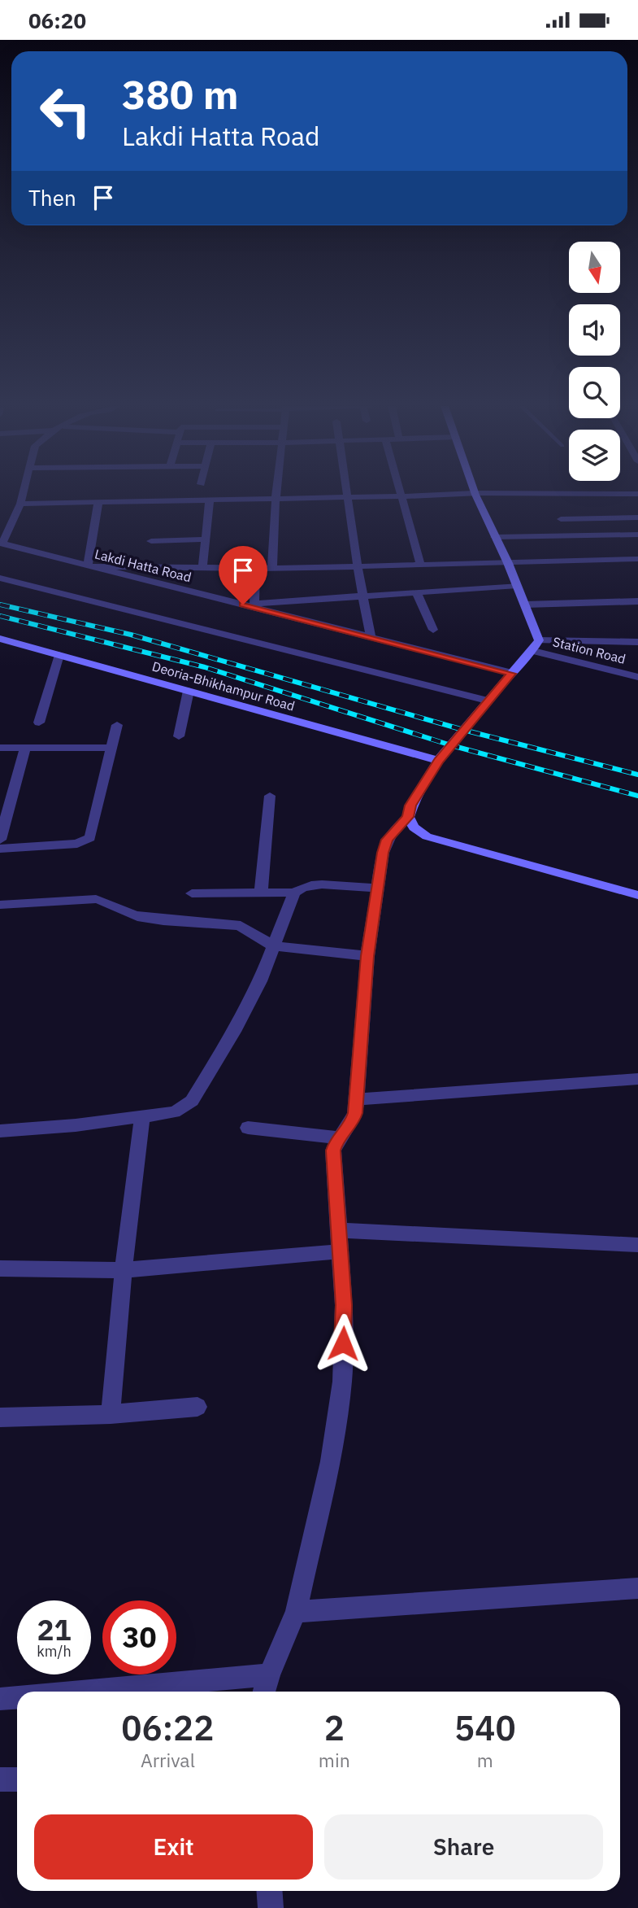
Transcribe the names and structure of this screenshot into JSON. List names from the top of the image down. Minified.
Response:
{"streets":{"main road":["Deoria-Bhikhampur Road"],"street":["Lakdi Hatta Road","Station Road"]},"north":"bottom","page":{"status":"06:20","turn":["380 m","Lakdi Hatta Road"],"then":"Then","speed":"21 km/h","limit":"30","eta":["06:22","Arrival","2","min","540","m"],"buttons":["Exit","Share"]}}
